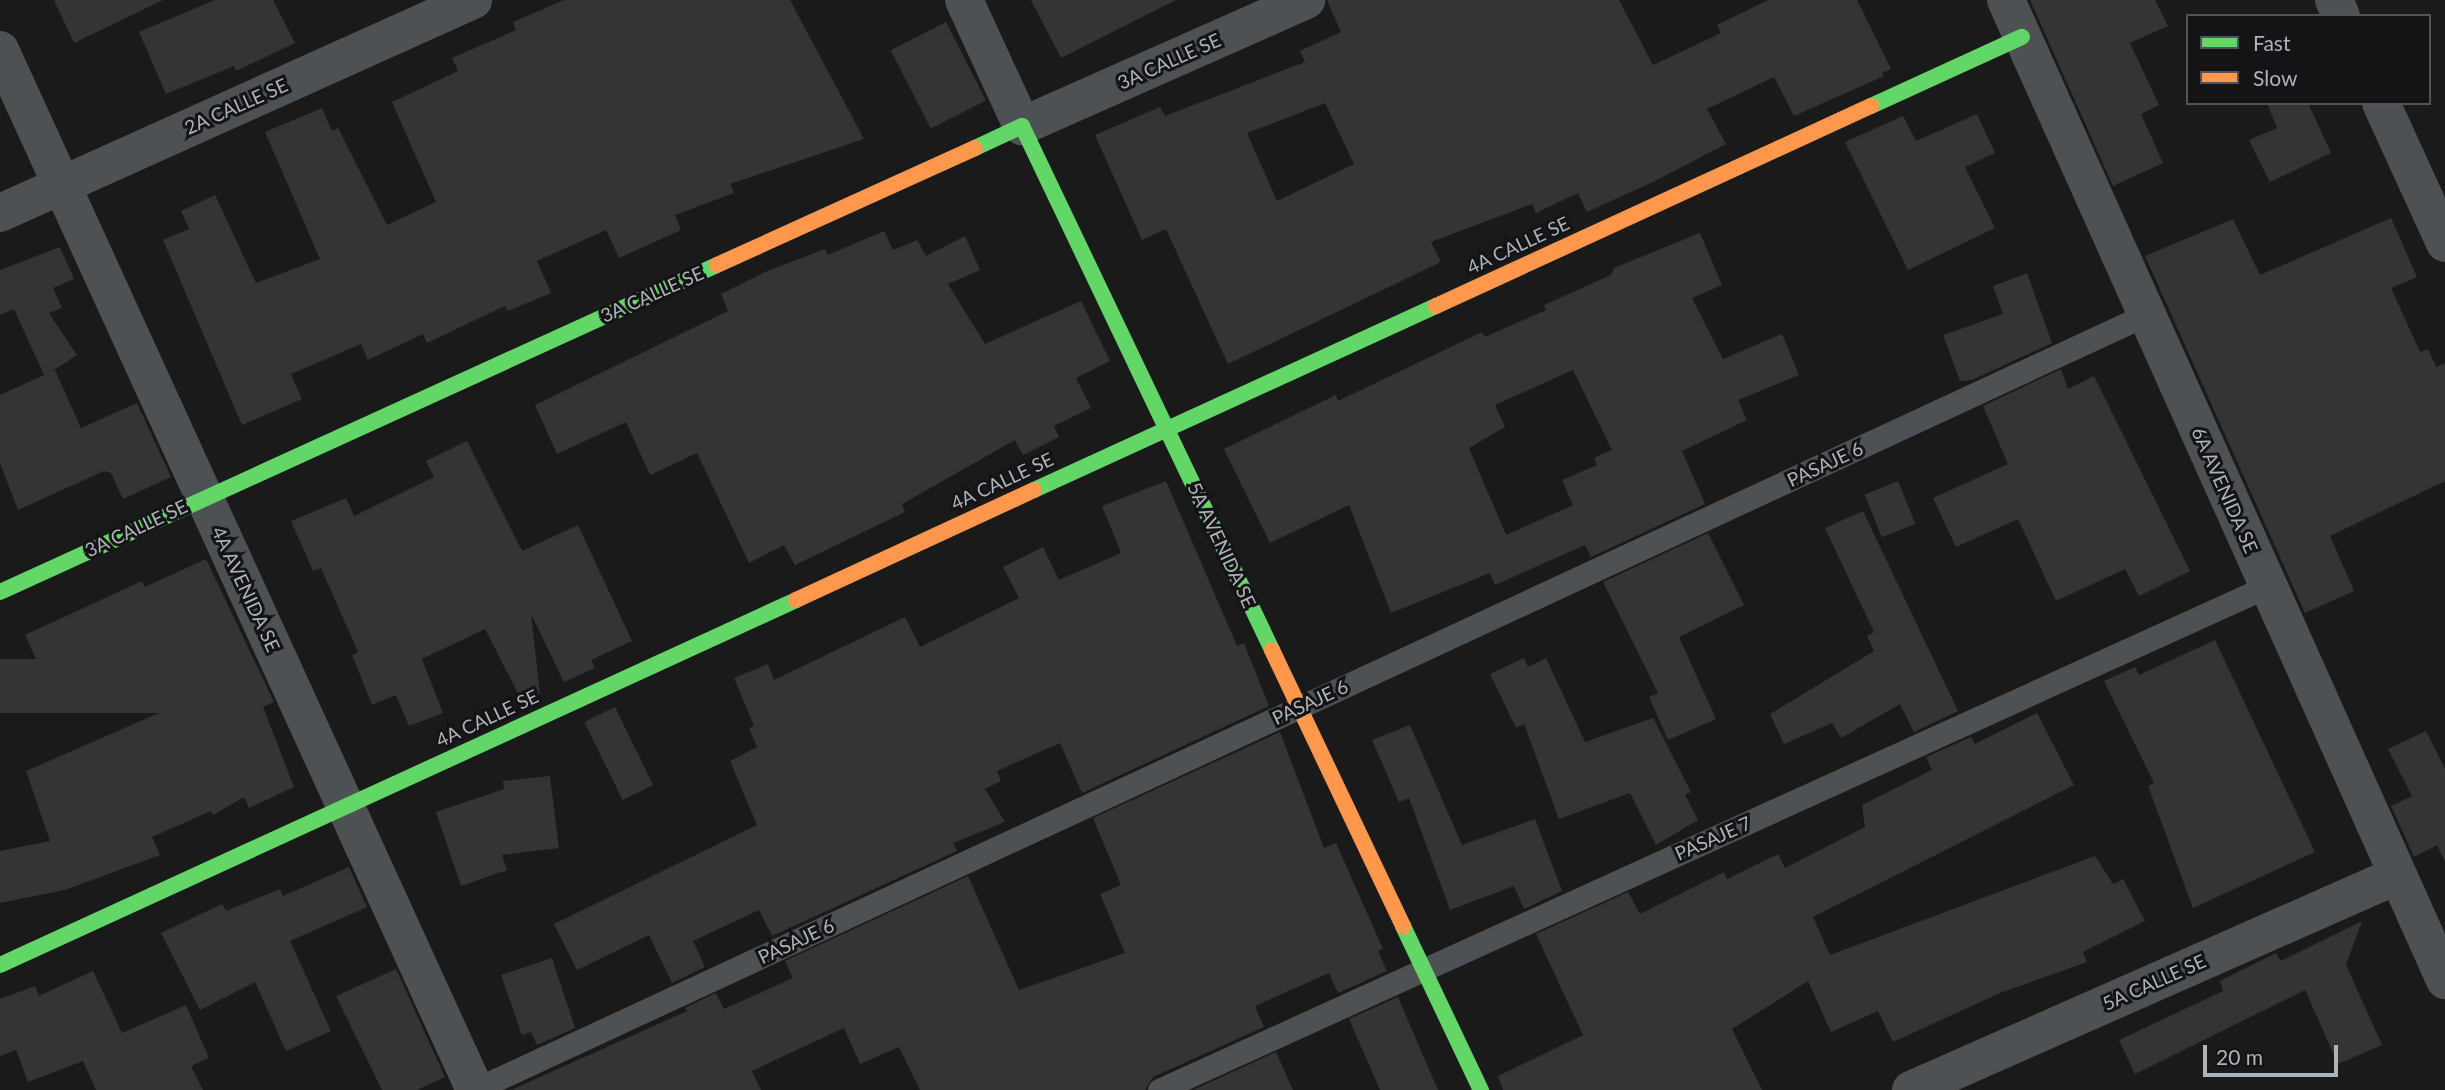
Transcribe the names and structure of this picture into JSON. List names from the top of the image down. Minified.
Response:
{"streets":{"street":["3A CALLE SE","2A CALLE SE","4A CALLE SE","6A AVENIDA SE","5A AVENIDA SE","4A AVENIDA SE","5A CALLE SE"],"lane":["PASAJE 6","PASAJE 7"]},"crossings":[["3A CALLE SE","5A AVENIDA SE"],["3A CALLE SE","4A AVENIDA SE"],["2A CALLE SE","4A AVENIDA SE"],["4A CALLE SE","6A AVENIDA SE"],["4A CALLE SE","5A AVENIDA SE"],["4A CALLE SE","4A AVENIDA SE"],["PASAJE 6","6A AVENIDA SE"],["PASAJE 6","5A AVENIDA SE"],["PASAJE 6","4A AVENIDA SE"],["6A AVENIDA SE","PASAJE 7"],["6A AVENIDA SE","5A CALLE SE"],["5A AVENIDA SE","PASAJE 7"]],"legend":["Fast","Slow"],"scale_bar":"20 m"}
